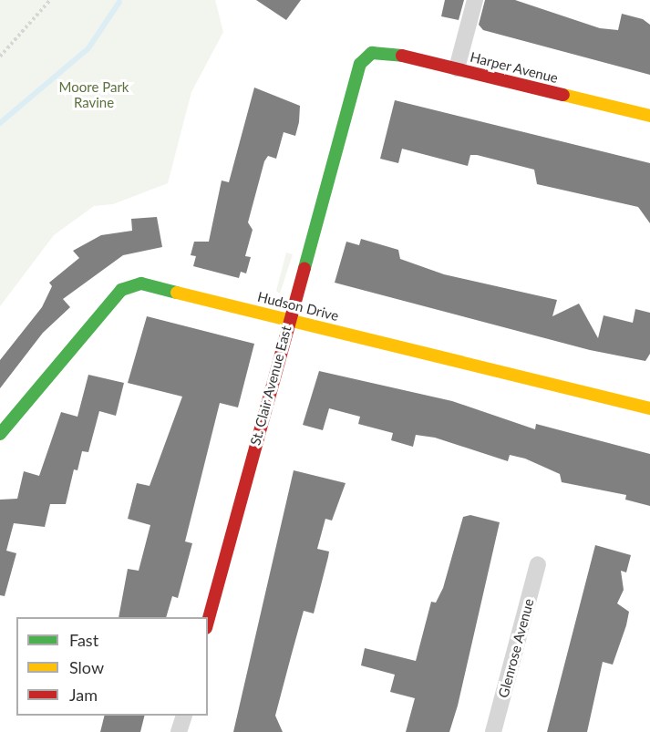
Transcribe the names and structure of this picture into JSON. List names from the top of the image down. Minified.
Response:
{"streets":{"street":["Harper Avenue","Hudson Drive","St. Clair Avenue East","Glenrose Avenue"]},"crossings":[["Harper Avenue","St. Clair Avenue East"],["Hudson Drive","St. Clair Avenue East"]],"parks":["Moore Park Ravine"],"legend":["Fast","Slow","Jam"]}
